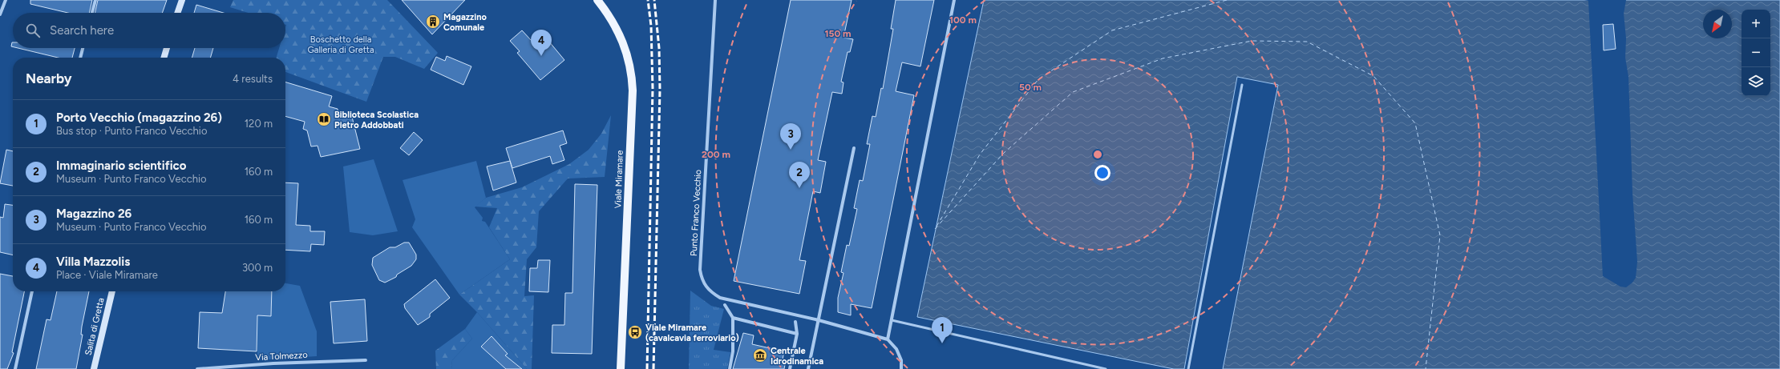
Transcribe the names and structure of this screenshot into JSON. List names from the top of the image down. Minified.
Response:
{"streets":{"main road":["Viale Miramare","Salita di Gretta"],"street":["Punto Franco Vecchio","Via Tolmezzo"]},"parks":["Boschetto della Galleria di Gretta"],"places":{"building":["Magazzino Comunale"],"library":["Biblioteca Scolastica Pietro Addobbati"],"bus stop":["Viale Miramare (cavalcavia ferroviario)"],"museum":["Centrale Idrodinamica"]},"north":"bottom left","page":{"map_buttons":["+","−"],"search":"Search here","pins":["4","3","2","1"],"heading":["Nearby","4 results"],"list":[{"mark":"1","name":"Porto Vecchio (magazzino 26)","note":"Bus stop · Punto Franco Vecchio","value":"120 m"},{"mark":"2","name":"Immaginario scientifico","note":"Museum · Punto Franco Vecchio","value":"160 m"},{"mark":"3","name":"Magazzino 26","note":"Museum · Punto Franco Vecchio","value":"160 m"},{"mark":"4","name":"Villa Mazzolis","note":"Place · Viale Miramare","value":"300 m"}]},"rings":["100 m","150 m","50 m","200 m"]}
